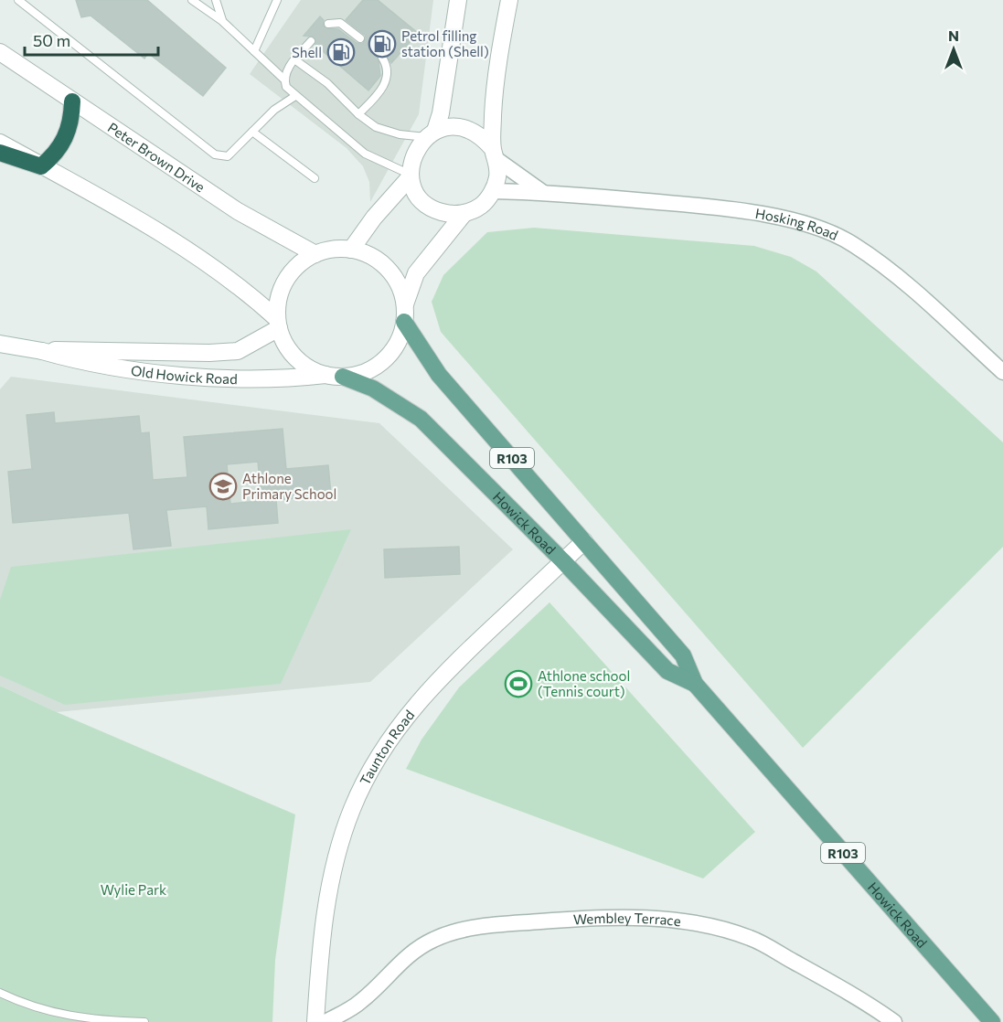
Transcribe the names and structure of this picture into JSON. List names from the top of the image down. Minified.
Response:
{"streets":{"main road":["R103","Howick Road"],"street":["Peter Brown Drive","Hosking Road","Old Howick Road","Taunton Road","Wembley Terrace"]},"crossings":[["Peter Brown Drive","Old Howick Road"],["Peter Brown Drive","R103"],["Peter Brown Drive","Howick Road"],["Old Howick Road","R103"],["Old Howick Road","Howick Road"],["R103","Howick Road"],["Howick Road","Taunton Road"]],"parks":["Wylie Park"],"places":{"fuel station":["Petrol filling station (Shell)","Shell"],"school or university":["Athlone Primary School"],"sports":["Athlone school (Tennis court)"]},"scale_bar":"50 m","north":"top"}
